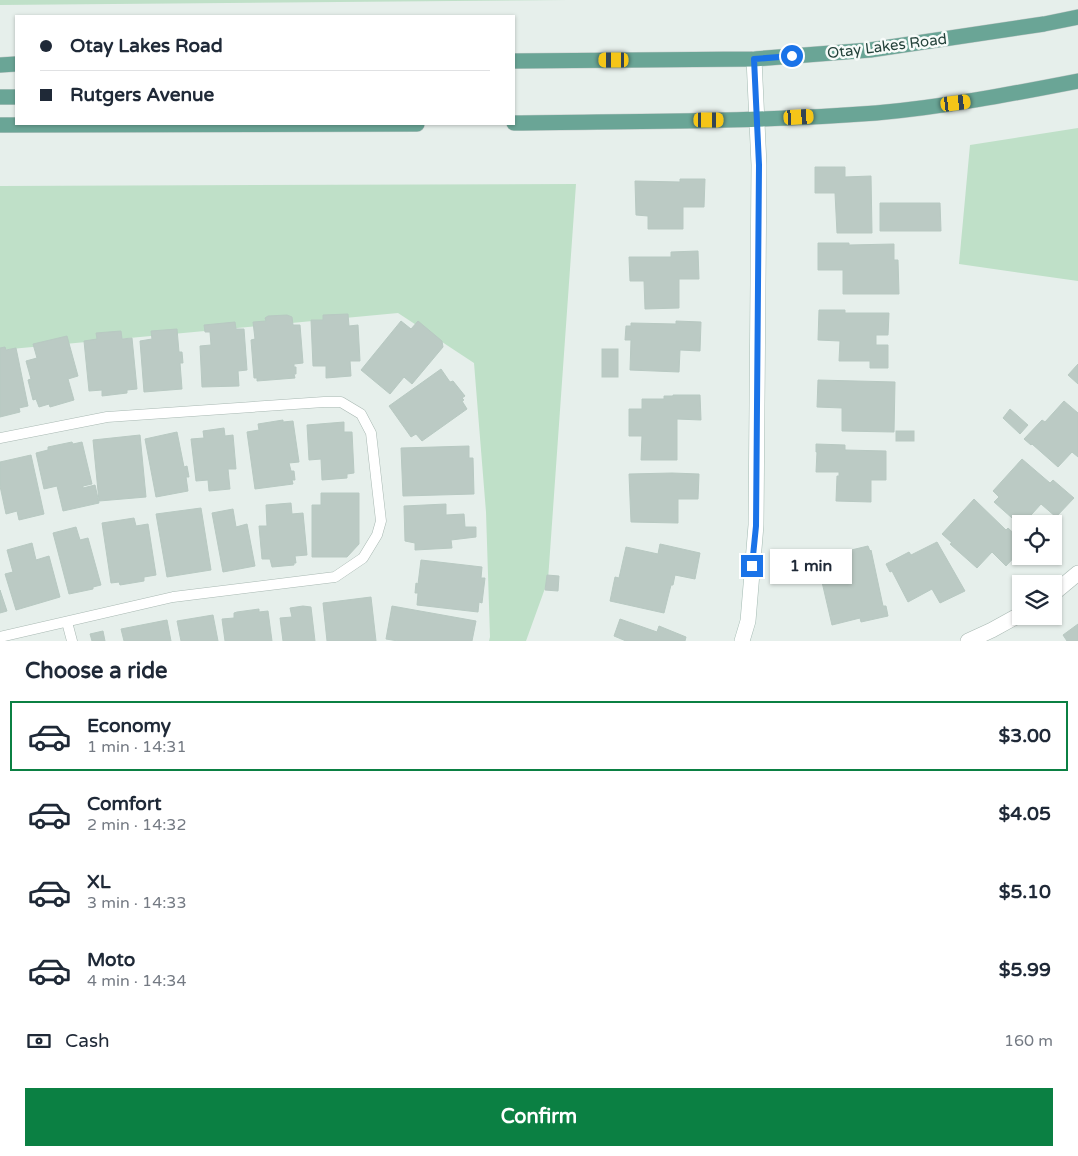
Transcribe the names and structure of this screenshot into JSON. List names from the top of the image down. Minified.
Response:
{"streets":{"main road":["Otay Lakes Road"]},"page":{"banner":["Otay Lakes Road","Rutgers Avenue"],"bubble":"1 min","heading":"Choose a ride","list":[{"name":"Economy","note":"1 min · 14:31","value":"$3.00"},{"name":"Comfort","note":"2 min · 14:32","value":"$4.05"},{"name":"XL","note":"3 min · 14:33","value":"$5.10"},{"name":"Moto","note":"4 min · 14:34","value":"$5.99"}],"pay":["Cash","160 m"],"buttons":"Confirm"}}
